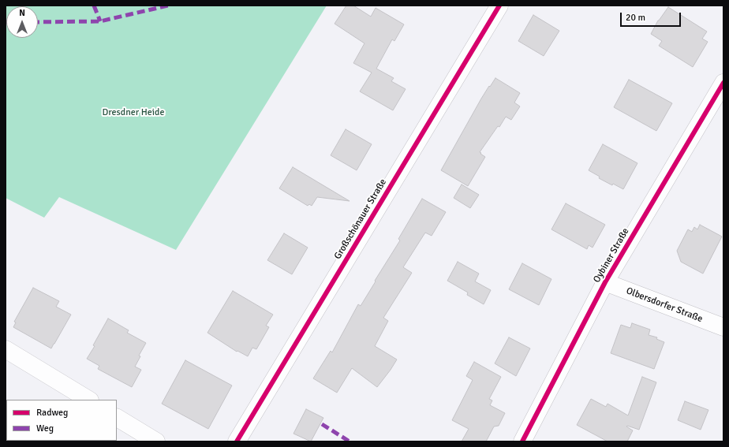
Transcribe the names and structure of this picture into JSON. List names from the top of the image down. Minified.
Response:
{"streets":{"street":["Großschönauer Straße","Oybiner Straße","Olbersdorfer Straße"]},"crossings":[["Oybiner Straße","Olbersdorfer Straße"]],"parks":["Dresdner Heide"],"legend":["Radweg","Weg"],"scale_bar":"20 m","north":"top"}
